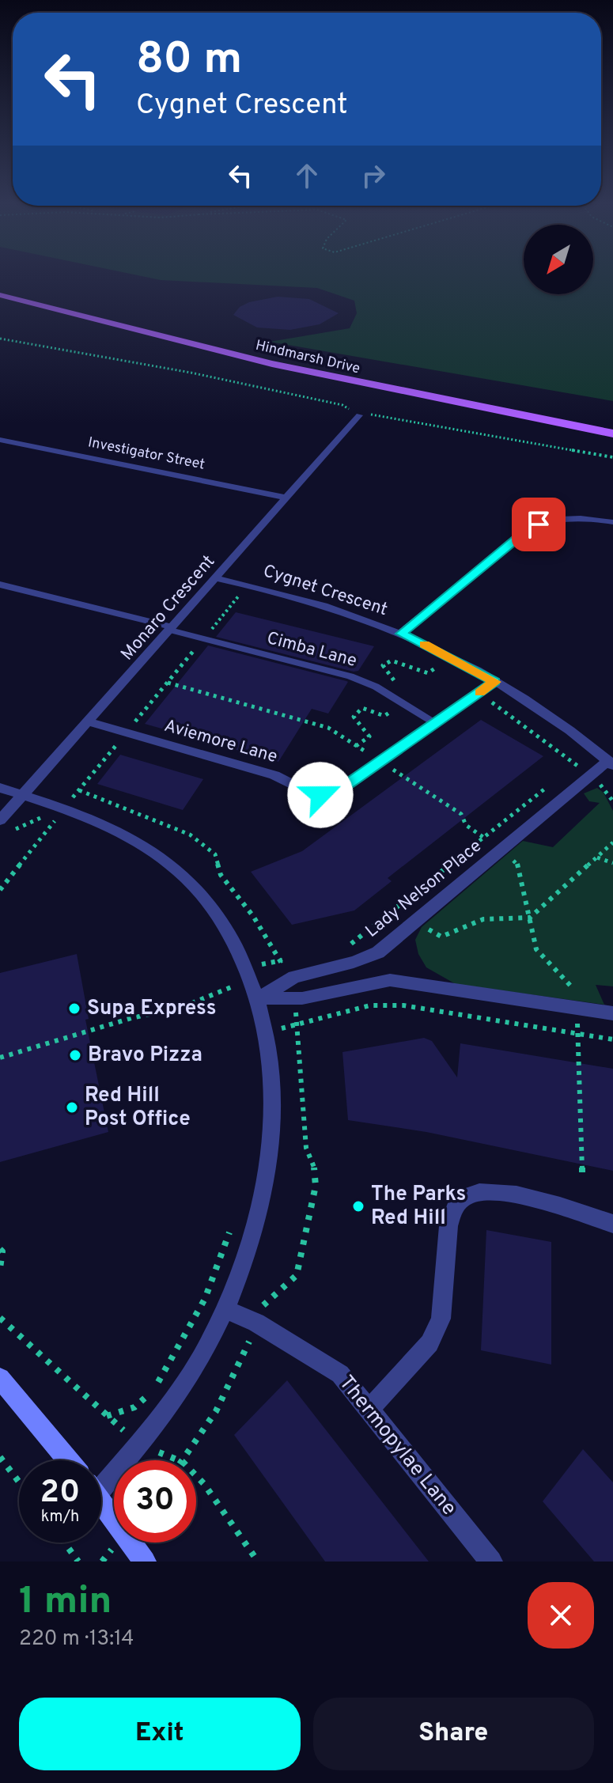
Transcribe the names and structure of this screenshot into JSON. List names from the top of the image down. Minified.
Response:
{"streets":{"main road":["Hindmarsh Drive"],"street":["Investigator Street","Cygnet Crescent","Monaro Crescent","Aviemore Lane","Lady Nelson Place","Thermopylae Lane"],"lane":["Cimba Lane"]},"crossings":[["Investigator Street","Monaro Crescent"],["Cygnet Crescent","Monaro Crescent"],["Cygnet Crescent","Aviemore Lane"],["Cygnet Crescent","Lady Nelson Place"],["Monaro Crescent","Cimba Lane"],["Monaro Crescent","Aviemore Lane"],["Cimba Lane","Aviemore Lane"]],"places":["Supa Express","Bravo Pizza","Red Hill Post Office","The Parks Red Hill"],"north":"bottom left","page":{"turn":["80 m","Cygnet Crescent"],"speed":"20 km/h","limit":"30","heading":["1 min","220 m · 13:14"],"buttons":["Exit","Share"]}}
